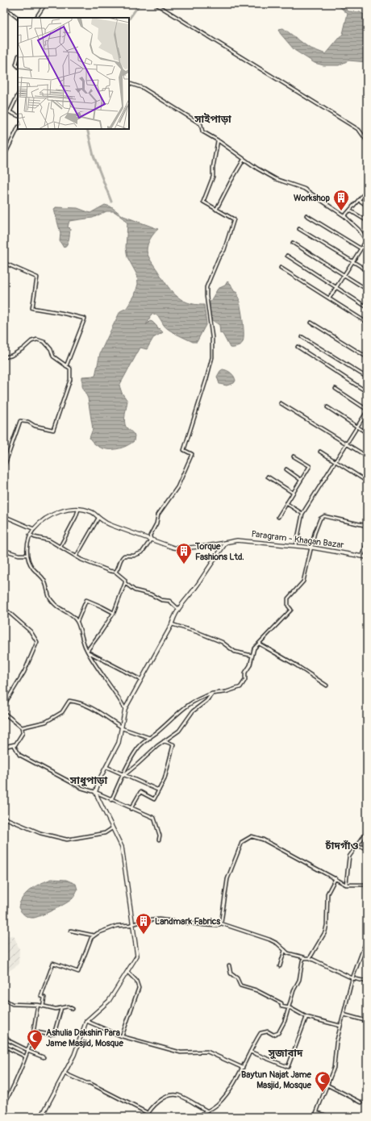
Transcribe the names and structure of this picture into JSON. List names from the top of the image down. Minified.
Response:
{"streets":{"street":["Paragram - Khagan Bazar"]},"districts":["সাইপাড়া","সাধুপাড়া","চাঁদগাঁও","সুজাবাদ"],"places":{"building":["Workshop","Torque Fashions Ltd.","Landmark Fabrics"],"mosque":["Ashulia Dakshin Para Jame Masjid, Mosque","Baytun Najat Jame Masjid, Mosque"]}}
